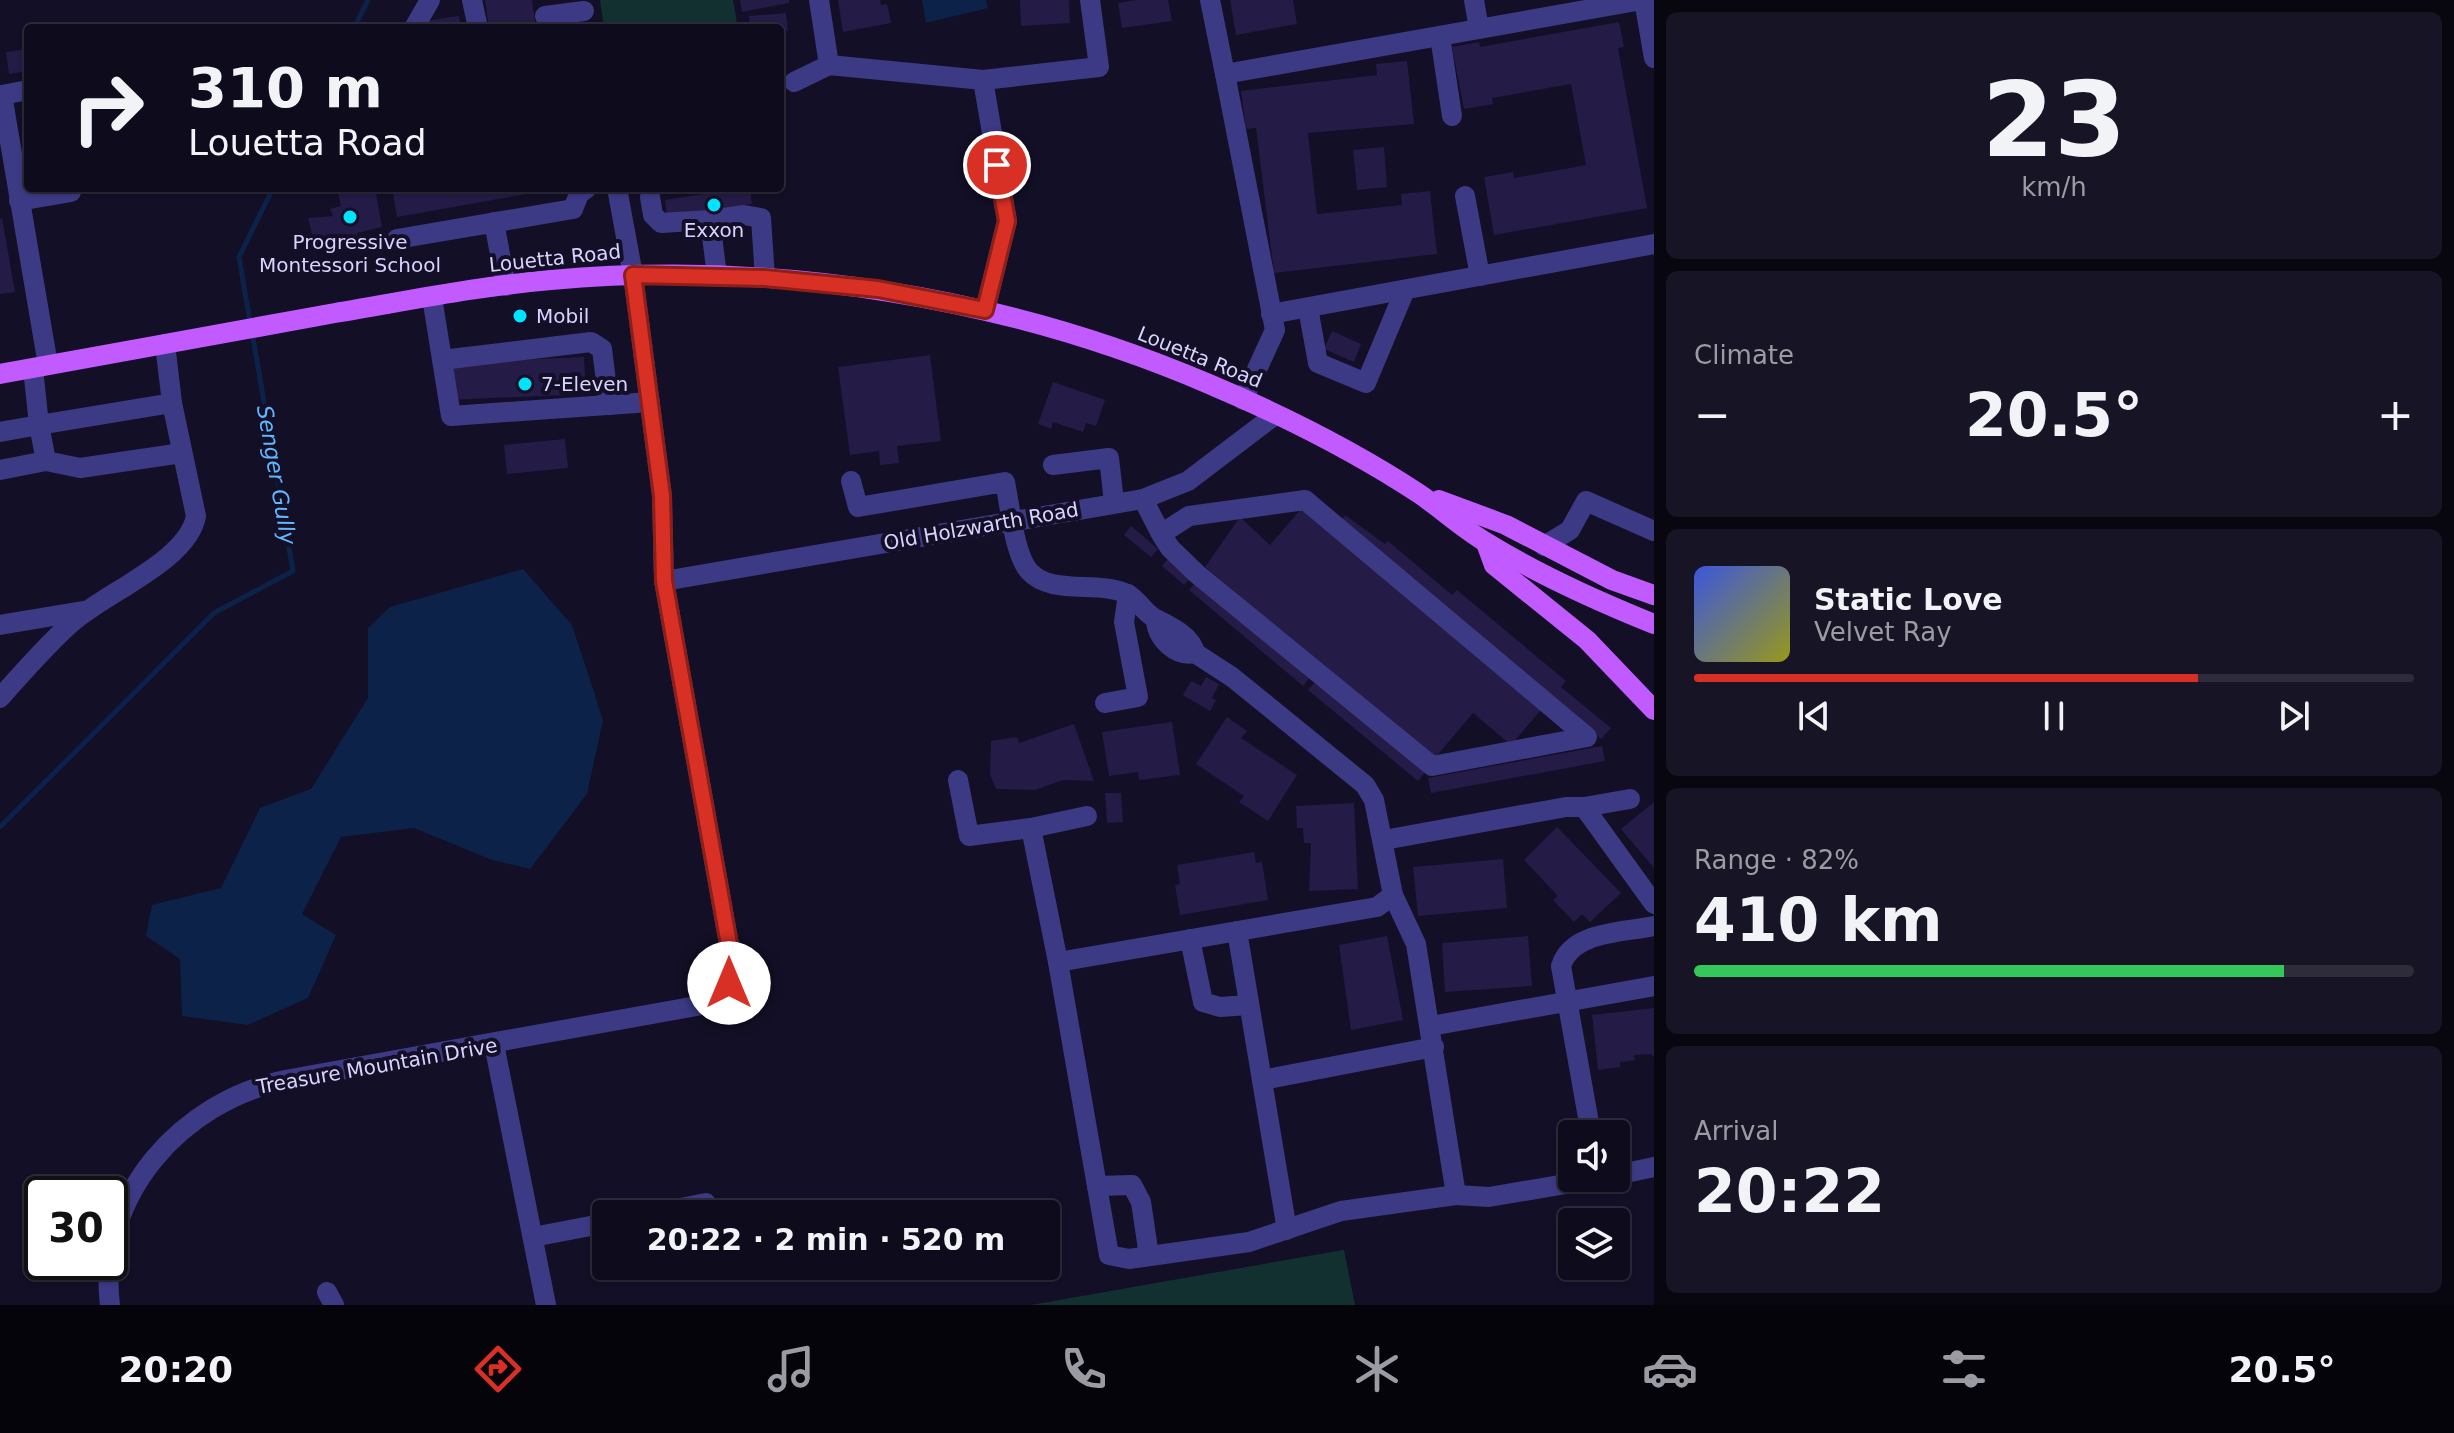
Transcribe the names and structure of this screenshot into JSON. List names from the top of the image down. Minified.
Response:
{"streets":{"main road":["Louetta Road"],"street":["Old Holzwarth Road","Treasure Mountain Drive"]},"crossings":[["Louetta Road","Old Holzwarth Road"],["Old Holzwarth Road","Treasure Mountain Drive"]],"water":["Senger Gully"],"places":["Exxon","Progressive Montessori School","Mobil","7-Eleven"],"page":{"tile":[["23","km/h"],"Climate",["Range · 82%","410 km"],["Arrival","20:22"]],"turn":["310 m","Louetta Road"],"heat":["−","20.5°","+"],"song":["Static Love","Velvet Ray"],"limit":"30","trip":"20:22 · 2 min · 520 m","tabs":["20:20","20.5°"]}}
